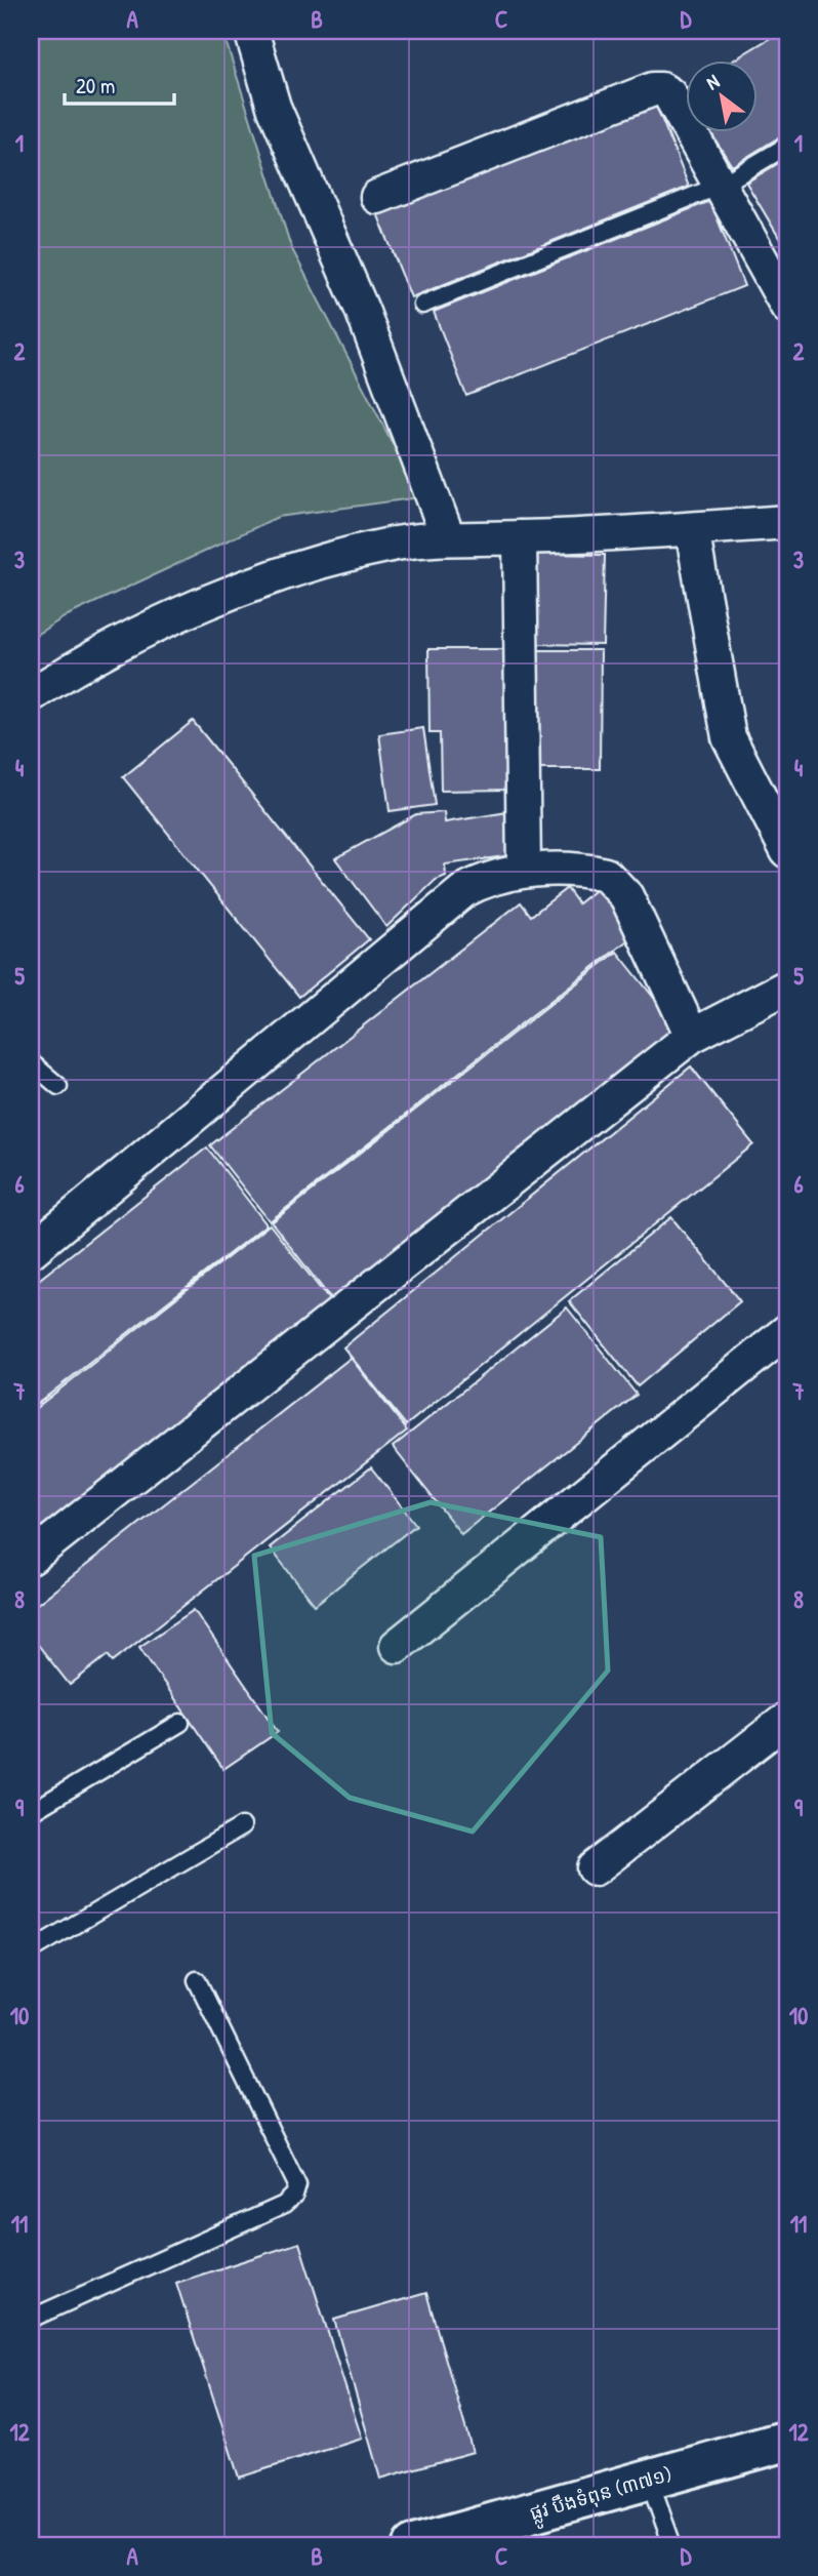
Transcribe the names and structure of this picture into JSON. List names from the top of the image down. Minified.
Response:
{"streets":{"main road":["ផ្លូវ បឹងទំពុន (៣៧១)"]},"scale_bar":"20 m","north":"top left","grid":{"columns":["A","B","C","D"],"rows":["1","2","3","4","5","6","7","8","9","10","11","12"]}}
